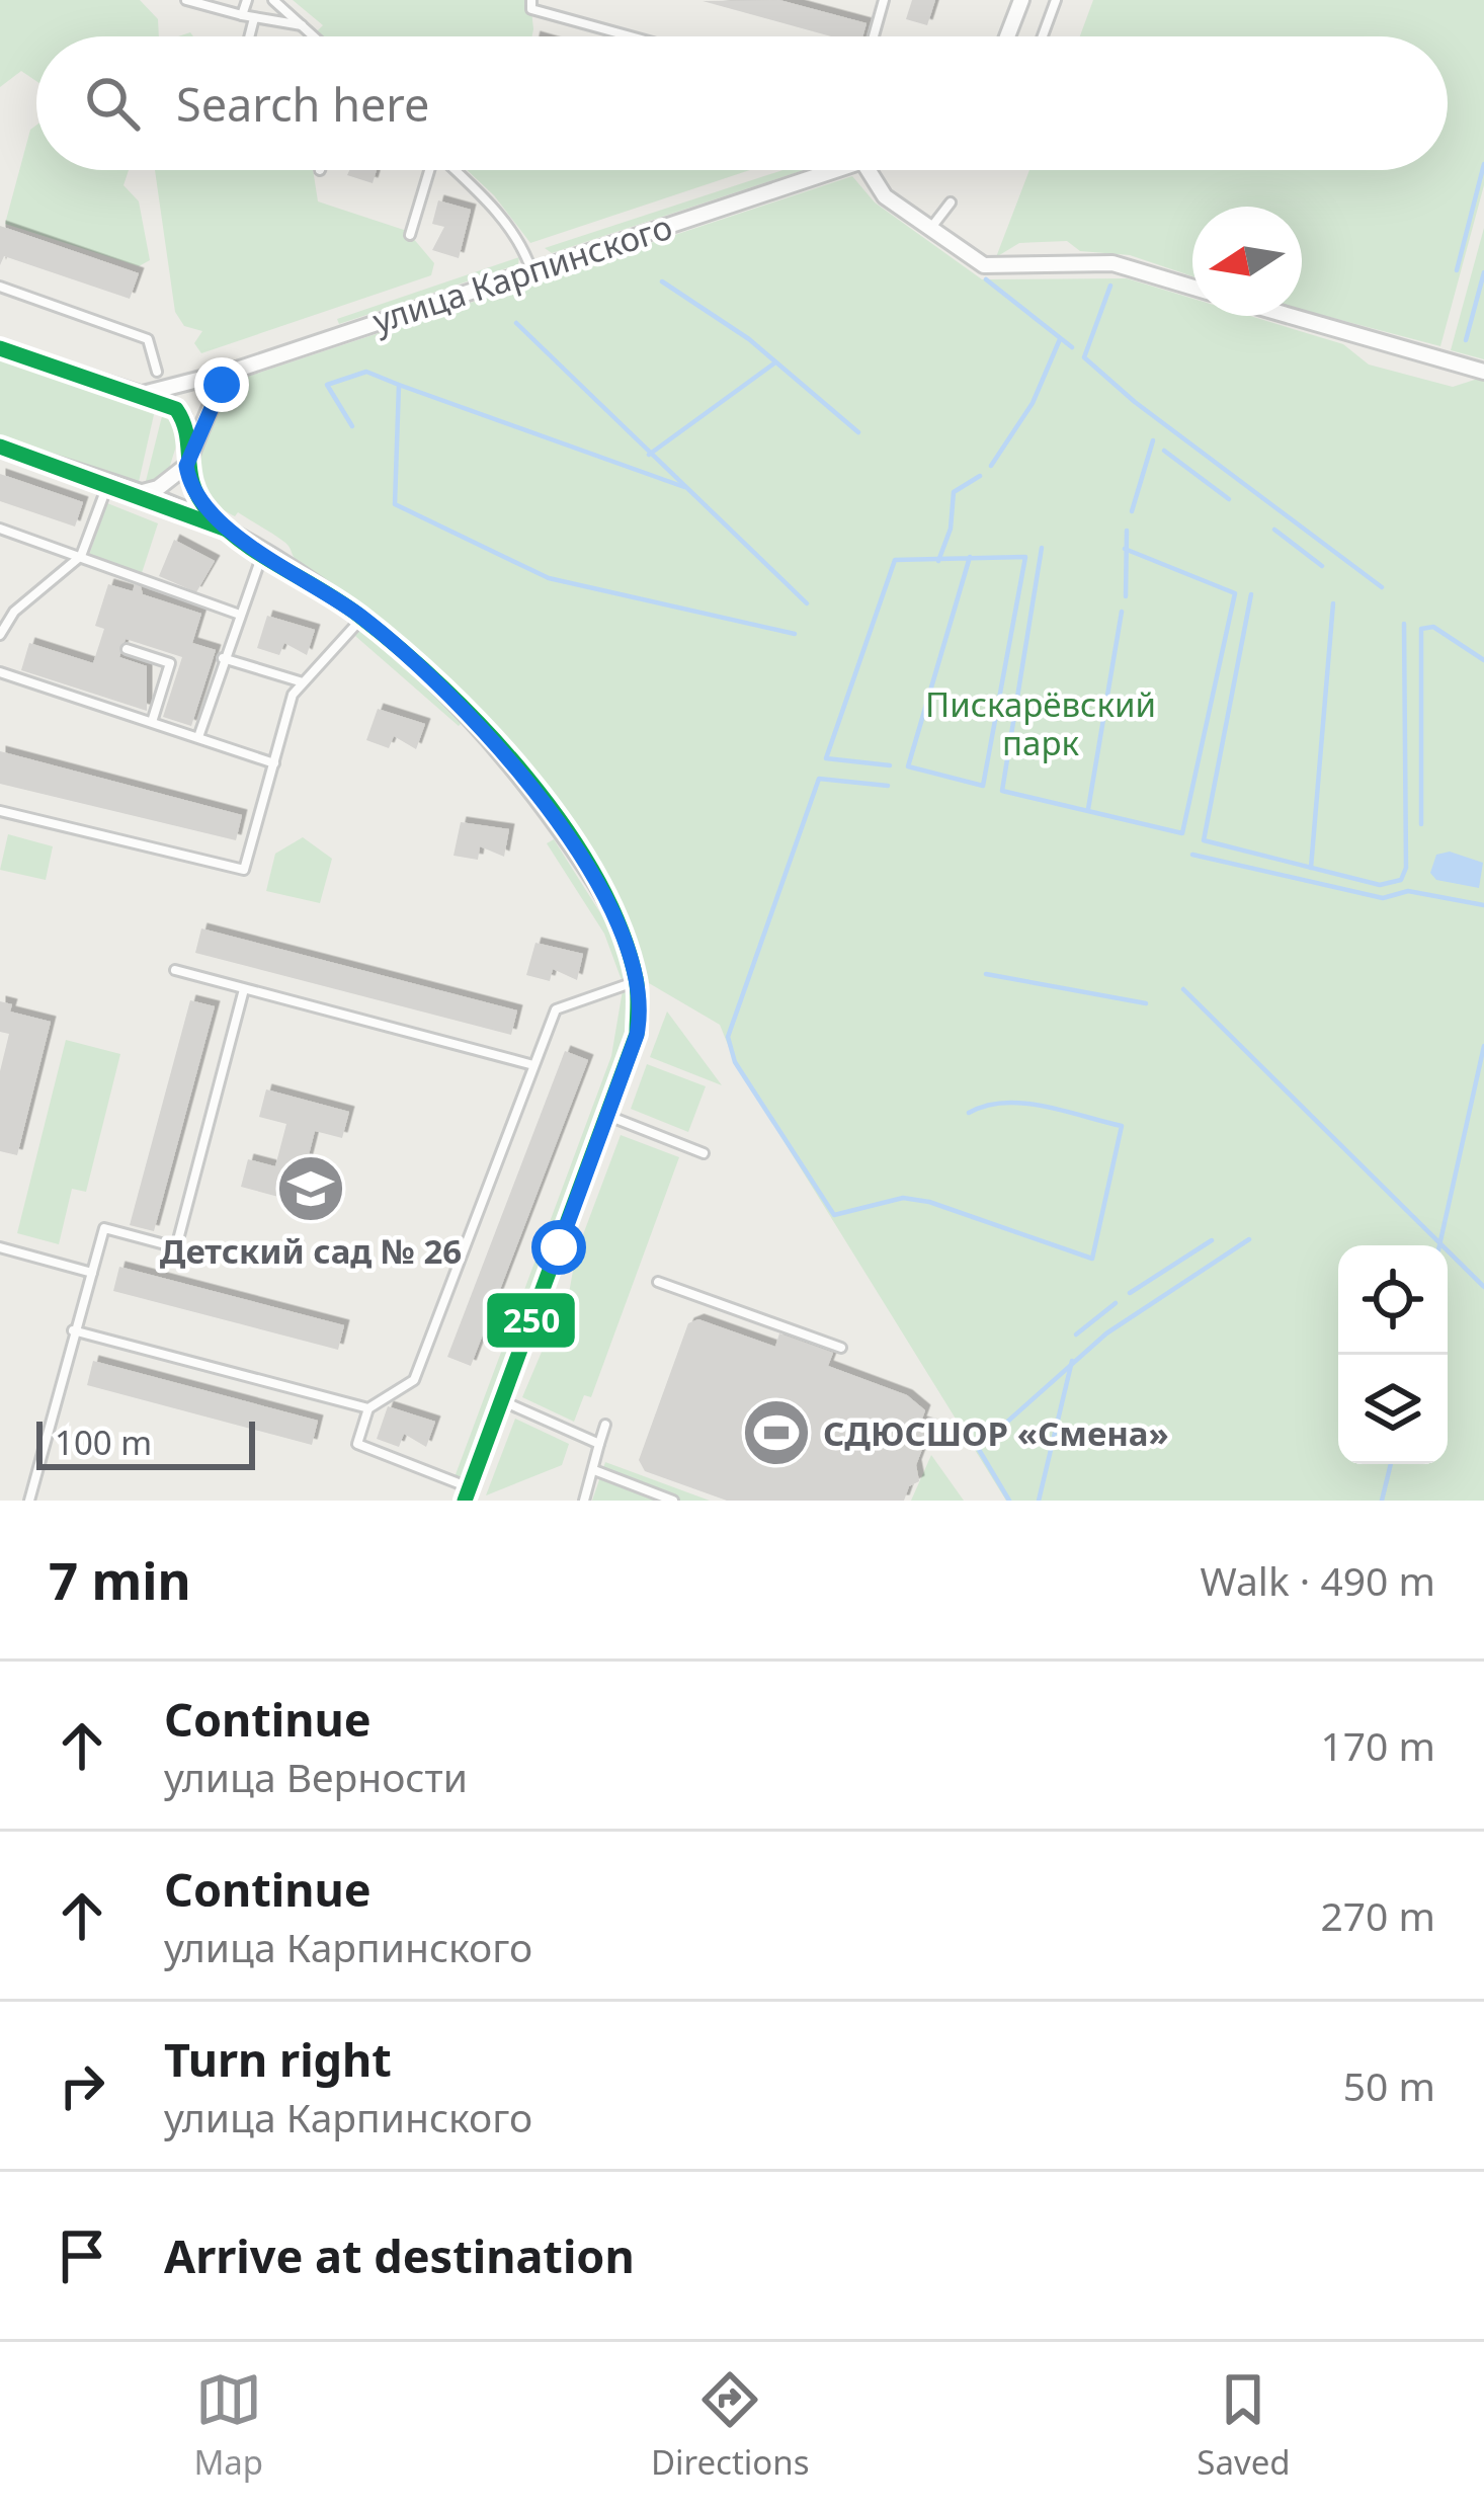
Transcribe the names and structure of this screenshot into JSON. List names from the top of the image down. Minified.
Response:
{"streets":{"street":["улица Карпинского"]},"parks":["Пискарёвский парк"],"places":{"school or university":["Детский сад № 26"],"sports":["СДЮСШОР «Смена»"]},"lines":["transit line 250"],"scale_bar":"100 m","north":"left","page":{"search":"Search here","scale":"100 m","heading":["7 min","Walk · 490 m"],"list":[["Continue","улица Верности","170 m"],["Continue","улица Карпинского","270 m"],["Turn right","улица Карпинского","50 m"],"Arrive at destination"],"nav":["Map","Directions","Saved"]}}
